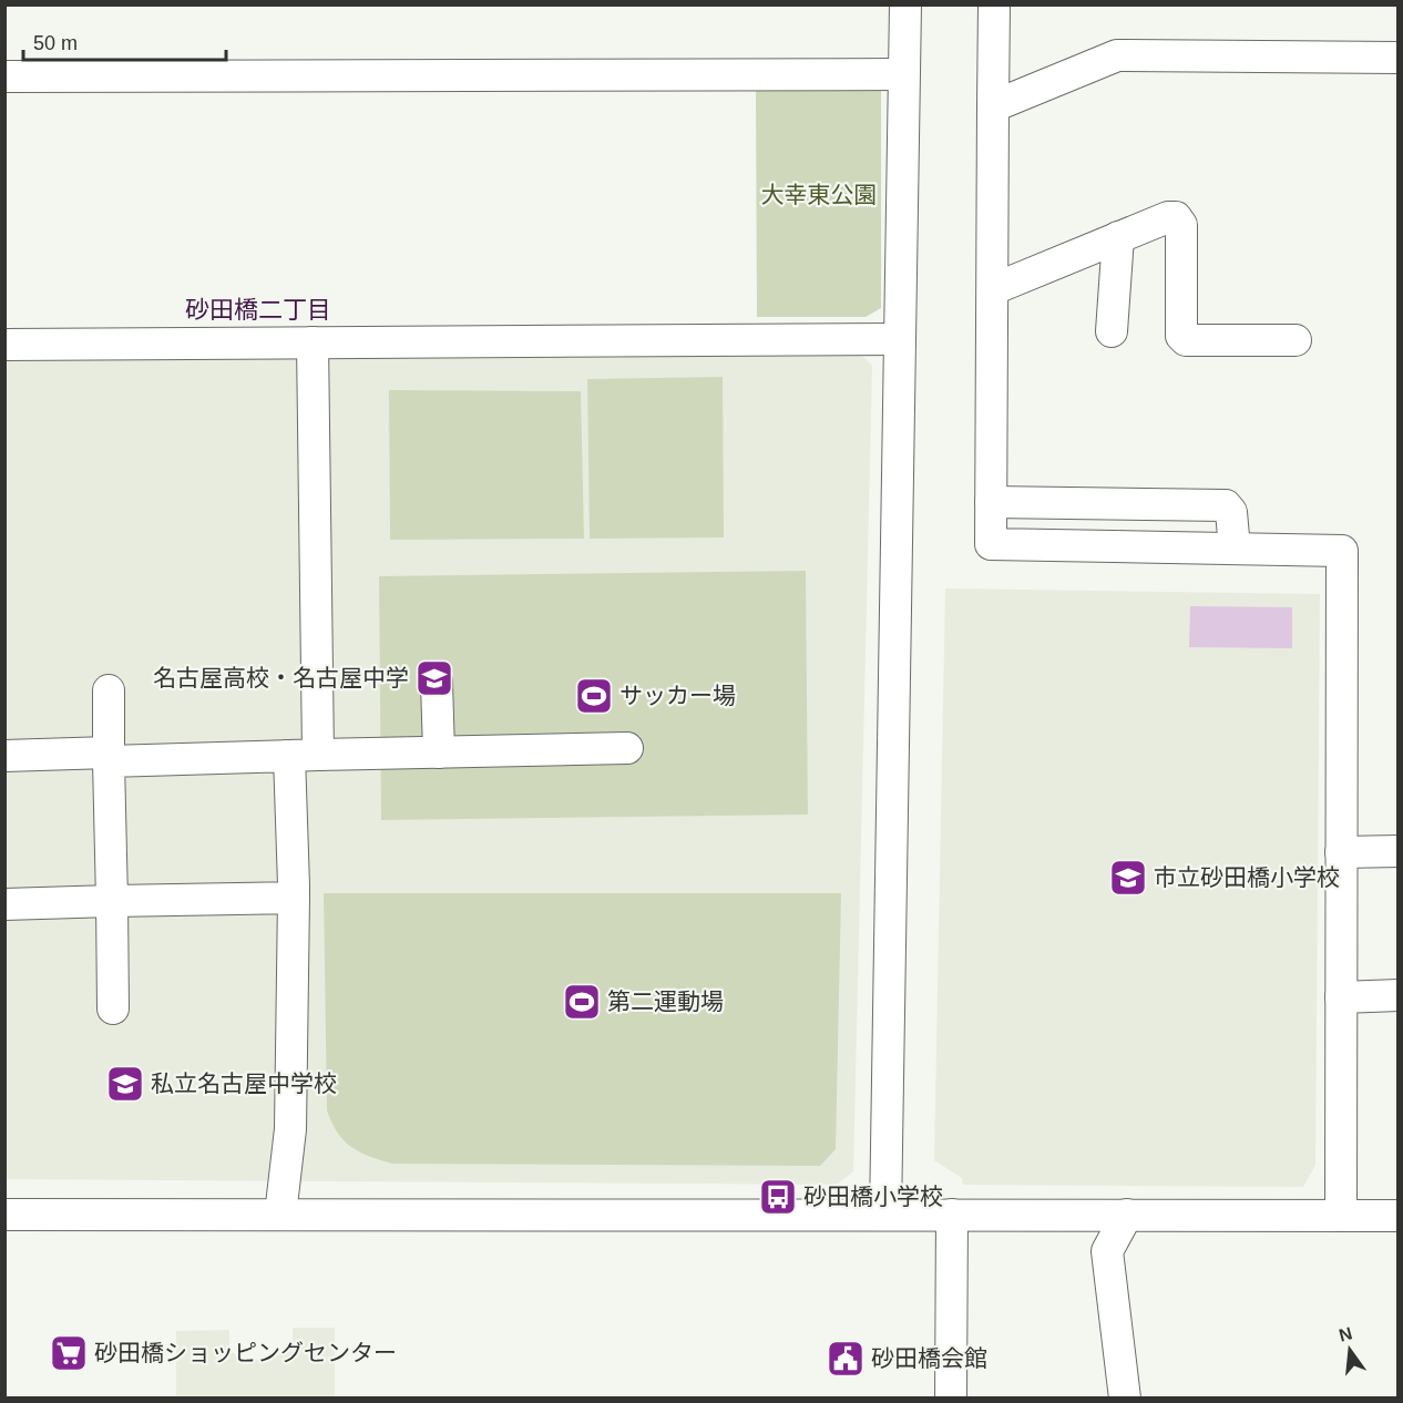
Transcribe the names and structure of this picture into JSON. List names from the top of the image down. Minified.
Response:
{"districts":["砂田橋二丁目"],"parks":["大幸東公園"],"places":{"school or university":["名古屋高校・名古屋中学","市立砂田橋小学校","私立名古屋中学校"],"sports":["サッカー場","第二運動場"],"bus stop":["砂田橋小学校"],"supermarket":["砂田橋ショッピングセンター"],"public building":["砂田橋会館"]},"scale_bar":"50 m","north":"top"}
